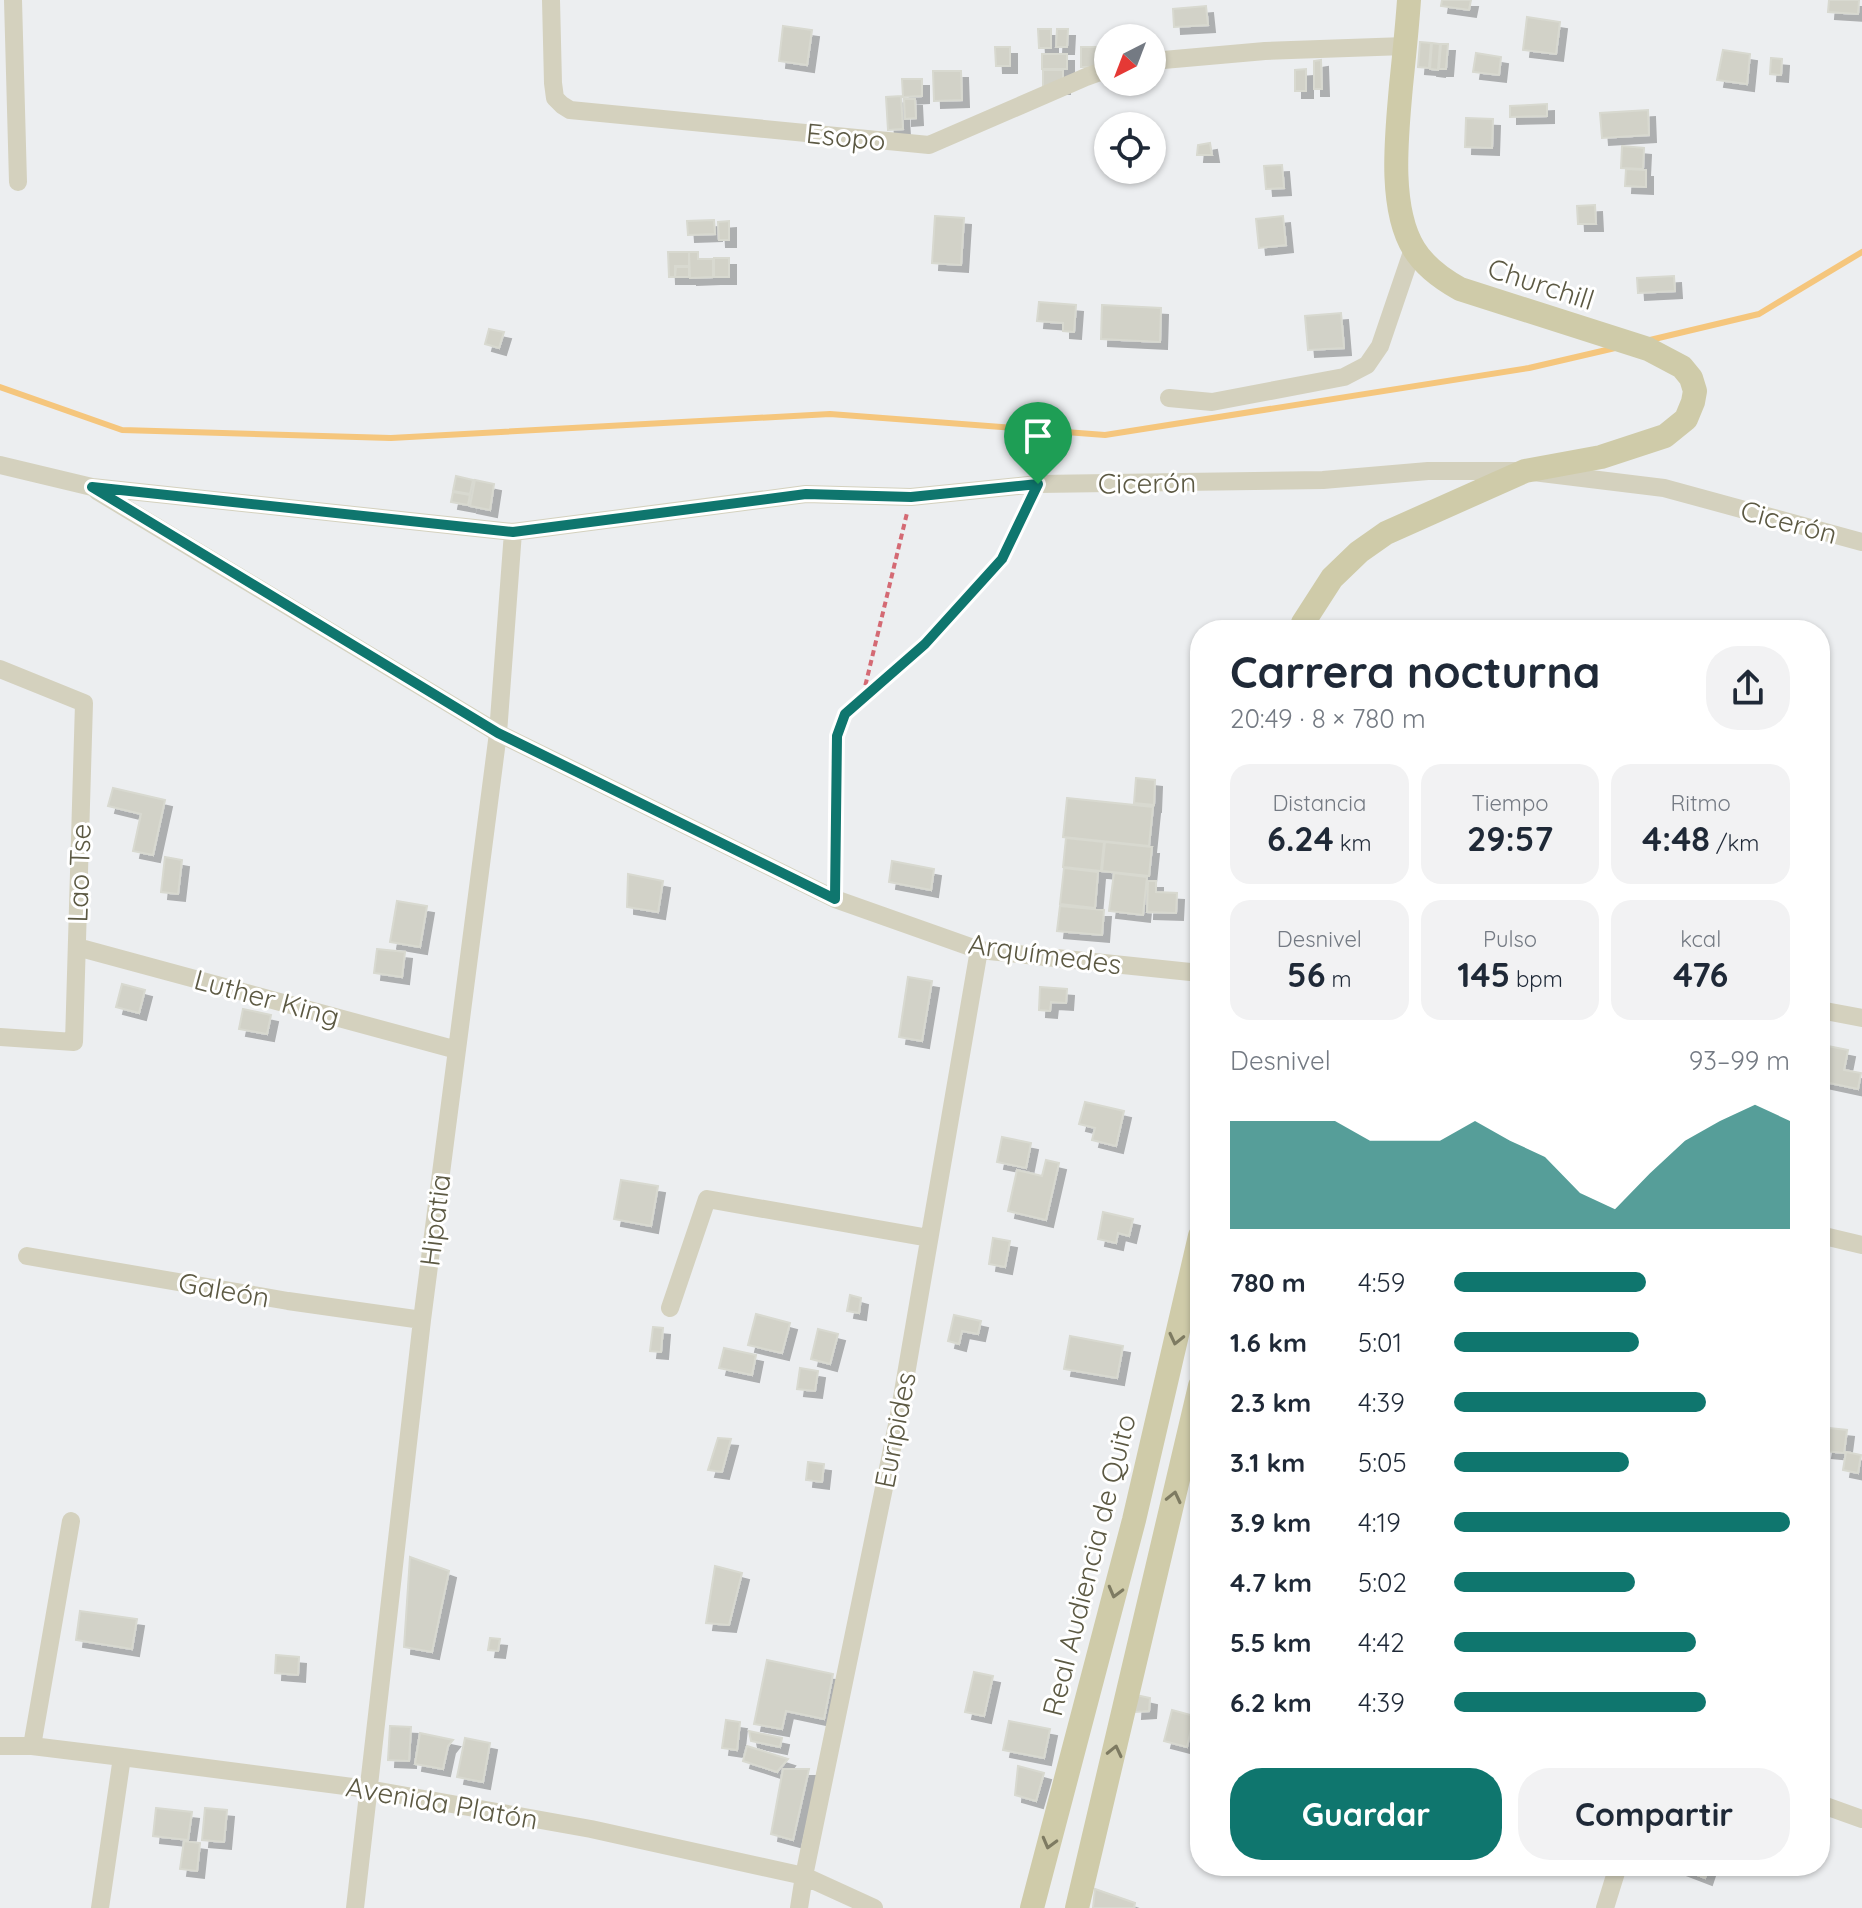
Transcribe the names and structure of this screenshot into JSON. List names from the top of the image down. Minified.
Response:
{"streets":{"main road":["Churchill","Real Audiencia de Quito"],"street":["Esopo","Cicerón","Lao Tse","Arquímedes","Luther King","Hipatia","Galeón","Eurípides","Avenida Platón"]},"crossings":[["Churchill","Cicerón"],["Cicerón","Arquímedes"],["Cicerón","Hipatia"],["Lao Tse","Luther King"],["Arquímedes","Hipatia"],["Arquímedes","Eurípides"],["Luther King","Hipatia"],["Hipatia","Galeón"],["Hipatia","Avenida Platón"],["Eurípides","Avenida Platón"]],"north":"bottom left","page":{"heading":["Carrera nocturna","20:49 · 8 × 780 m"],"stats":[["Distancia","6.24 km"],["Tiempo","29:57"],["Ritmo","4:48 /km"],["Desnivel","56 m"],["Pulso","145 bpm"],["kcal","476"]],"chart":["Desnivel","93–99 m"],"list":[{"name":"780 m","note":"4:59"},{"name":"1.6 km","note":"5:01"},{"name":"2.3 km","note":"4:39"},{"name":"3.1 km","note":"5:05"},{"name":"3.9 km","note":"4:19"},{"name":"4.7 km","note":"5:02"},{"name":"5.5 km","note":"4:42"},{"name":"6.2 km","note":"4:39"}],"buttons":["Guardar","Compartir"]}}
